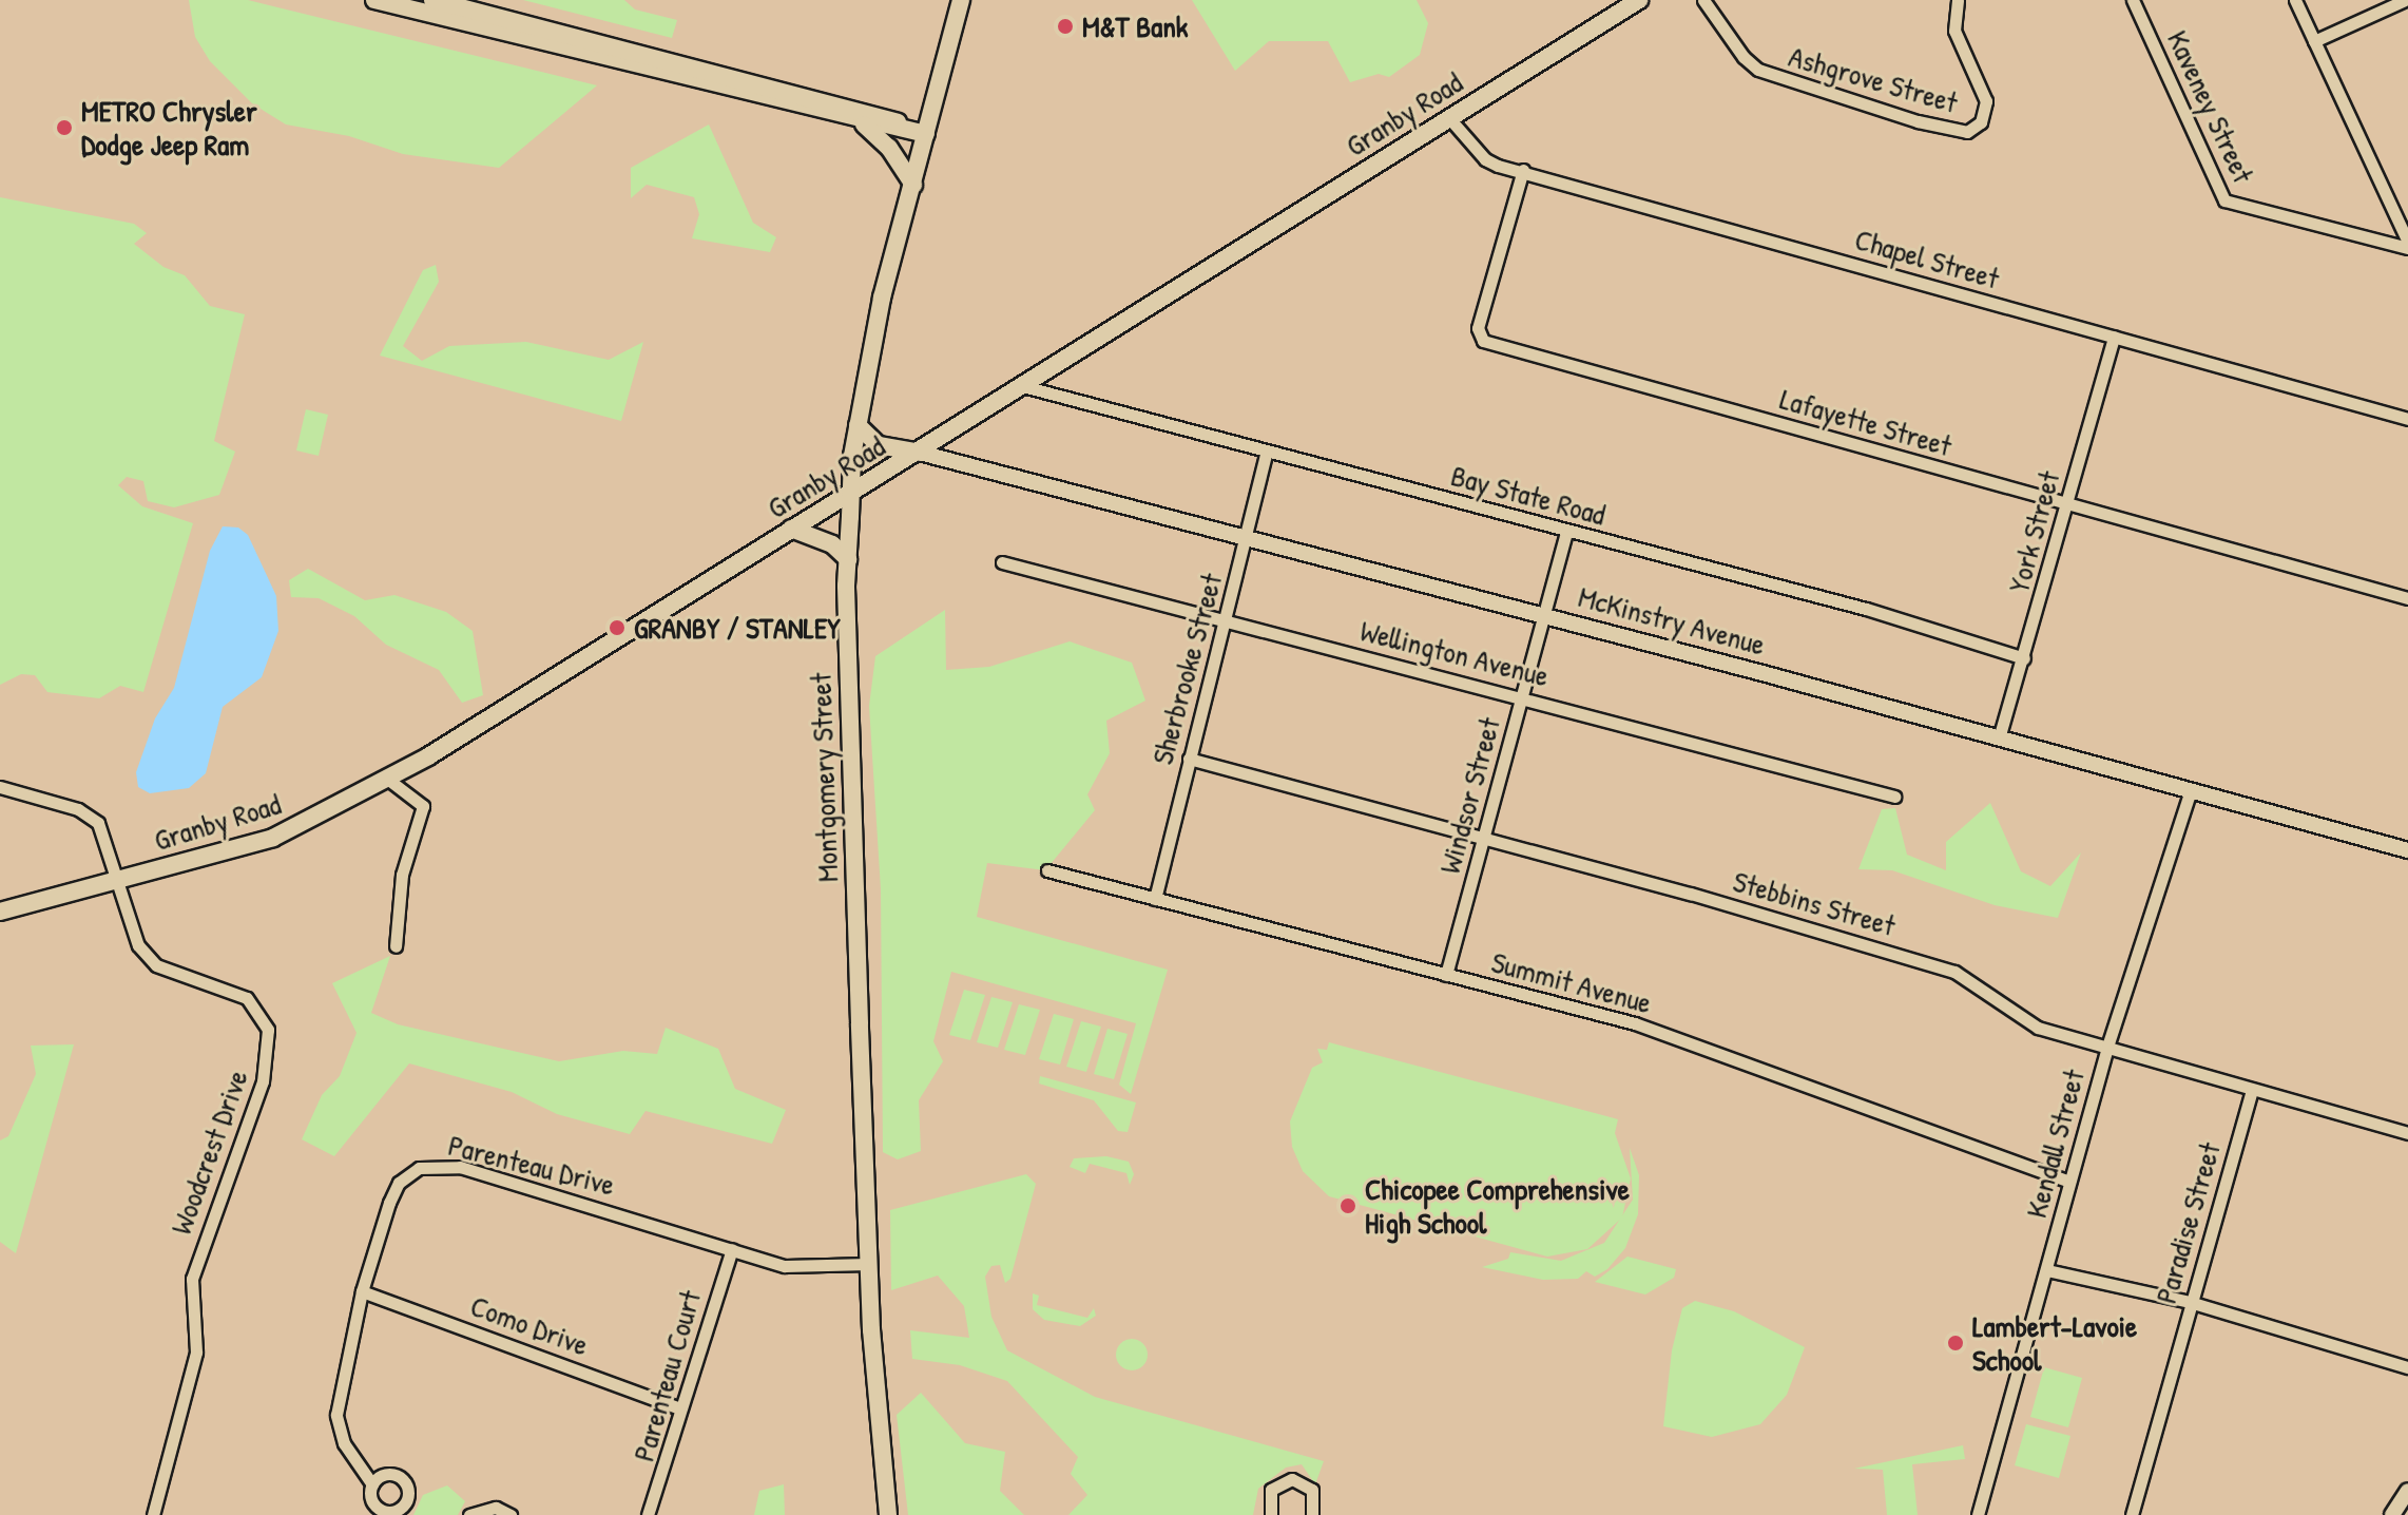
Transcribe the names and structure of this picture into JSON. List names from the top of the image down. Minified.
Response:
{"streets":{"main road":["Granby Road","Montgomery Street"],"street":["Ashgrove Street","Kaveney Street","Chapel Street","Lafayette Street","Bay State Road","York Street","McKinstry Avenue","Wellington Avenue","Sherbrooke Street","Windsor Street","Stebbins Street","Summit Avenue","Kendall Street","Woodcrest Drive","Parenteau Drive","Paradise Street","Como Drive","Parenteau Court"]},"crossings":[["Granby Road","Chapel Street"],["Granby Road","Bay State Road"],["Granby Road","McKinstry Avenue"],["Granby Road","Montgomery Street"],["Granby Road","Woodcrest Drive"],["Chapel Street","Lafayette Street"],["Chapel Street","York Street"],["Lafayette Street","York Street"],["Bay State Road","York Street"],["Bay State Road","Sherbrooke Street"],["Bay State Road","Windsor Street"],["York Street","McKinstry Avenue"],["McKinstry Avenue","Sherbrooke Street"],["McKinstry Avenue","Windsor Street"],["McKinstry Avenue","Kendall Street"],["Wellington Avenue","Sherbrooke Street"],["Wellington Avenue","Windsor Street"],["Sherbrooke Street","Stebbins Street"],["Sherbrooke Street","Summit Avenue"],["Montgomery Street","Parenteau Drive"],["Windsor Street","Stebbins Street"],["Windsor Street","Summit Avenue"],["Stebbins Street","Kendall Street"],["Stebbins Street","Paradise Street"],["Summit Avenue","Kendall Street"],["Parenteau Drive","Como Drive"],["Parenteau Drive","Parenteau Court"],["Como Drive","Parenteau Court"]],"places":["M&T Bank","METRO Chrysler Dodge Jeep Ram","GRANBY / STANLEY","Chicopee Comprehensive High School","Lambert-Lavoie School"]}
